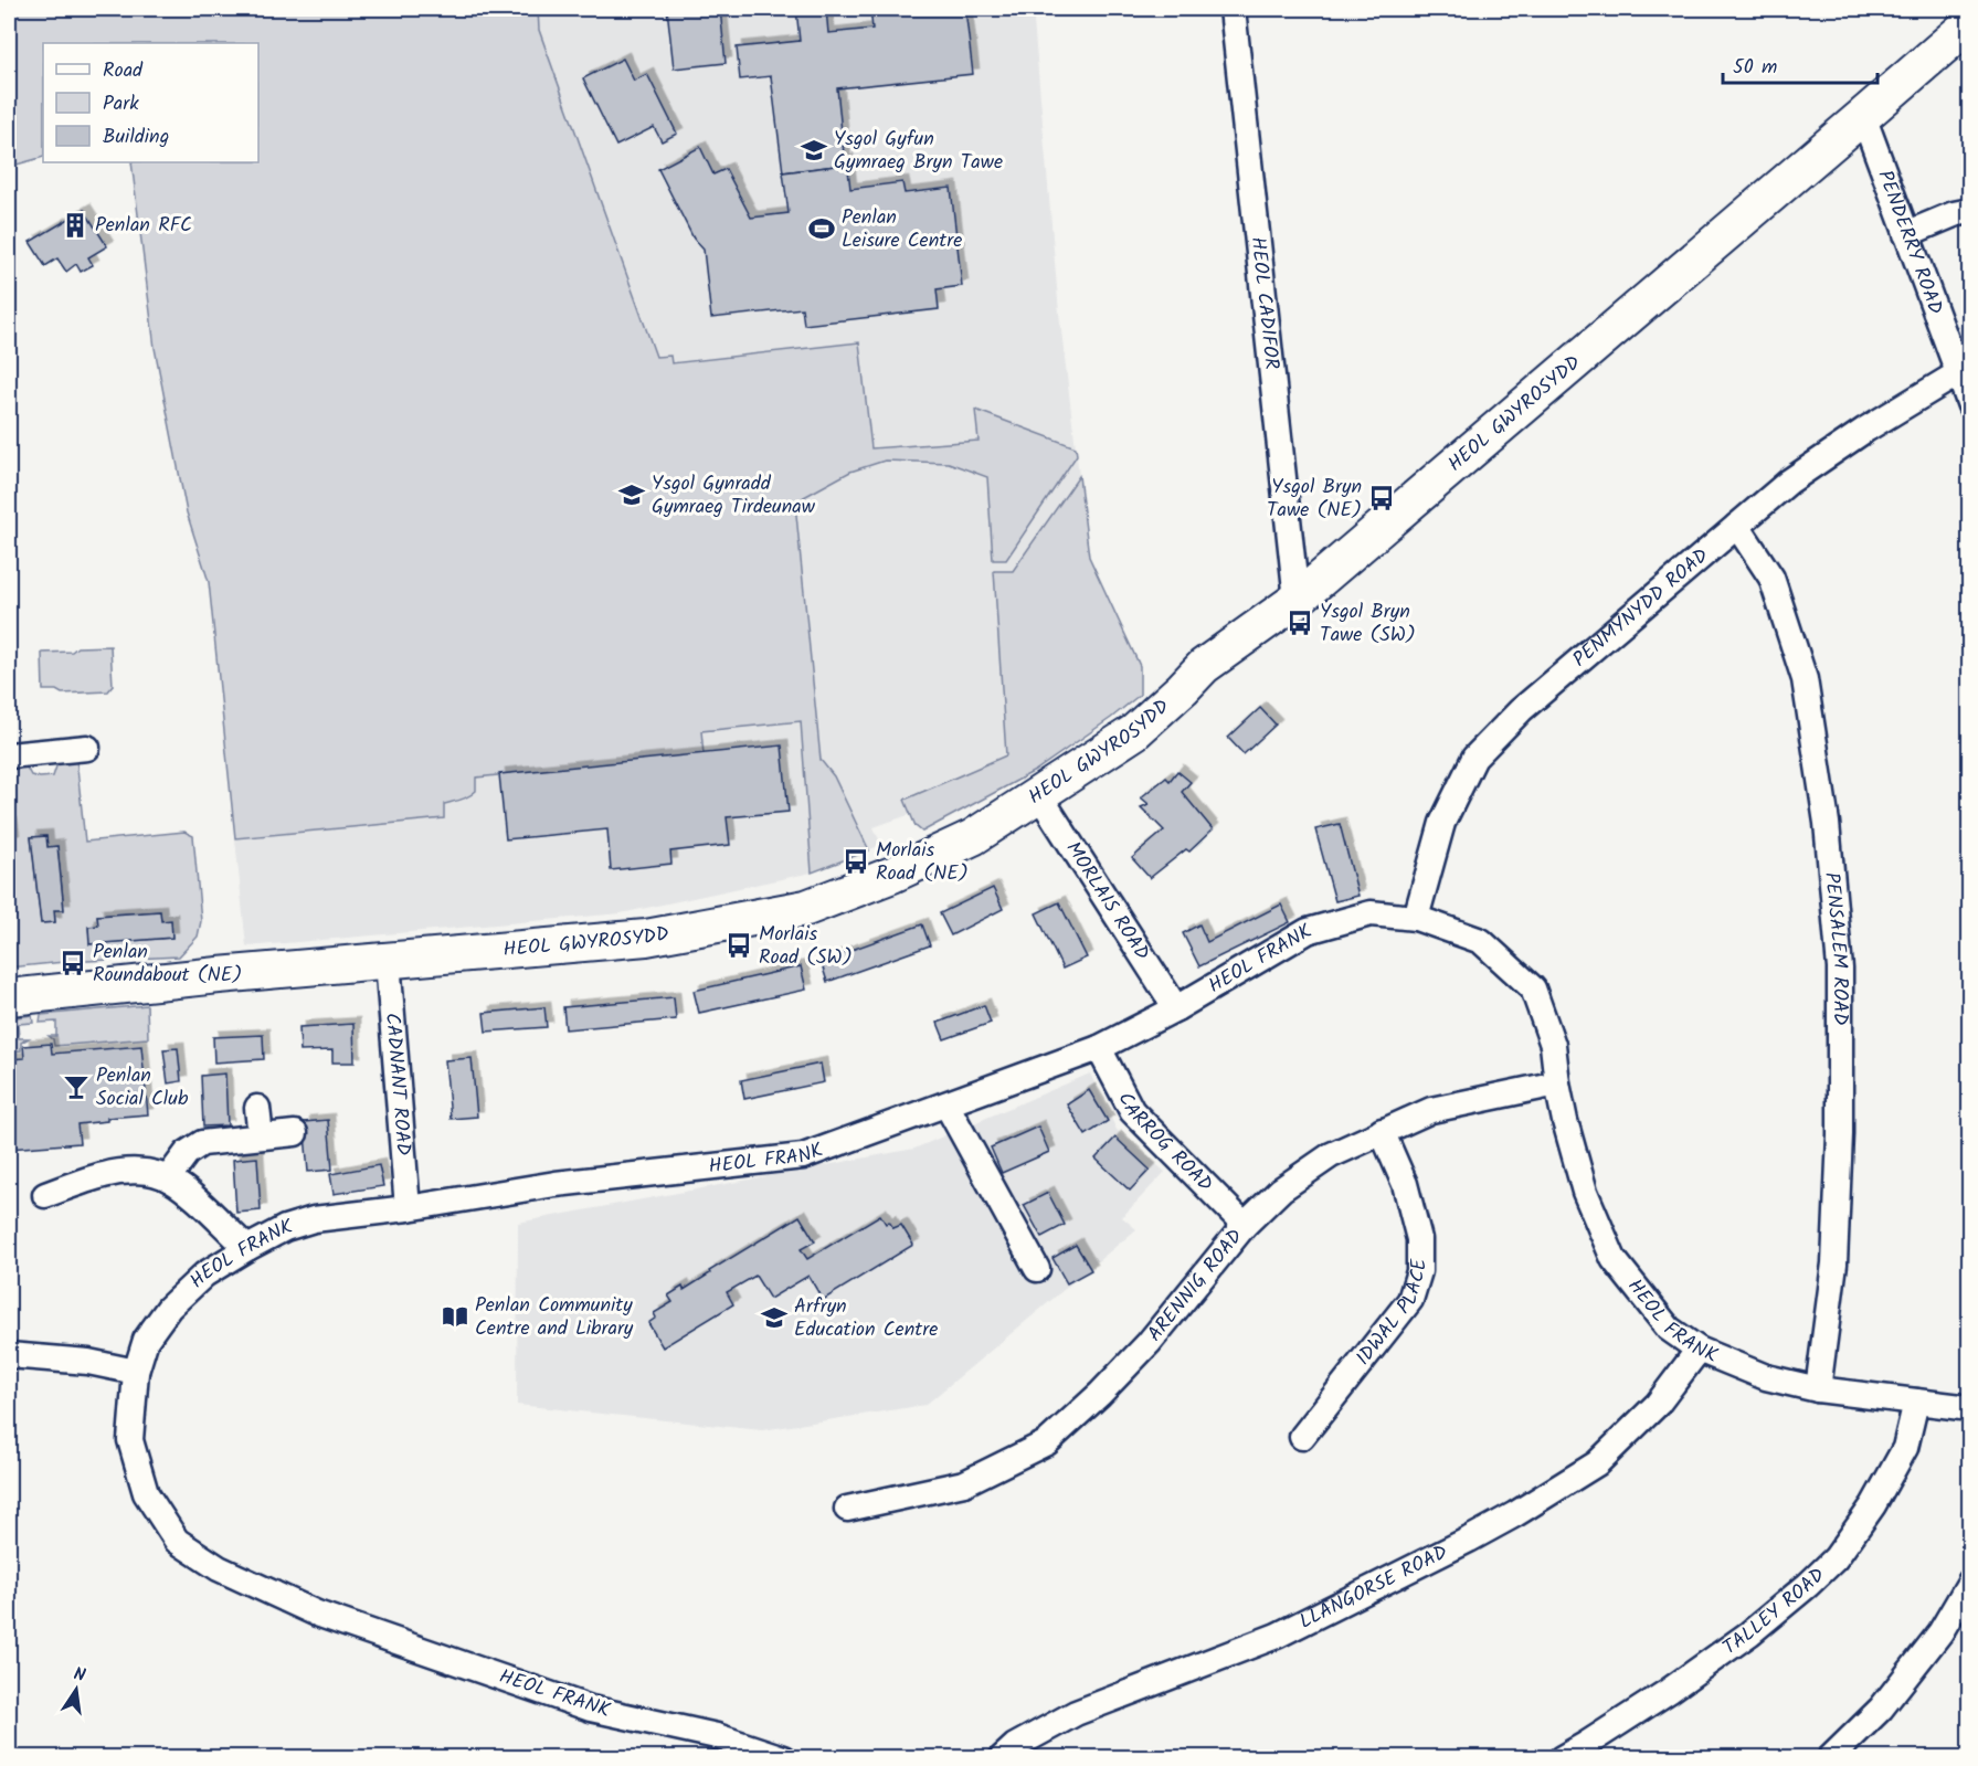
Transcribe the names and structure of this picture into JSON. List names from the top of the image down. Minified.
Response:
{"streets":{"street":["PENDERRY ROAD","HEOL CADIFOR","HEOL GWYROSYDD","PENMYNYDD ROAD","MORLAIS ROAD","PENSALEM ROAD","HEOL FRANK","CADNANT ROAD","CARROG ROAD","ARENNIG ROAD","IDWAL PLACE","LLANGORSE ROAD","TALLEY ROAD"]},"crossings":[["PENDERRY ROAD","HEOL GWYROSYDD"],["PENDERRY ROAD","PENMYNYDD ROAD"],["HEOL CADIFOR","HEOL GWYROSYDD"],["HEOL GWYROSYDD","MORLAIS ROAD"],["HEOL GWYROSYDD","CADNANT ROAD"],["PENMYNYDD ROAD","PENSALEM ROAD"],["PENMYNYDD ROAD","HEOL FRANK"],["MORLAIS ROAD","HEOL FRANK"],["PENSALEM ROAD","HEOL FRANK"],["HEOL FRANK","CADNANT ROAD"],["HEOL FRANK","CARROG ROAD"],["HEOL FRANK","ARENNIG ROAD"],["HEOL FRANK","LLANGORSE ROAD"],["HEOL FRANK","TALLEY ROAD"],["CARROG ROAD","ARENNIG ROAD"],["ARENNIG ROAD","IDWAL PLACE"]],"places":{"school or university":["Ysgol Gyfun Gymraeg Bryn Tawe","Ysgol Gynradd Gymraeg Tirdeunaw","Arfryn Education Centre"],"building":["Penlan RFC"],"sports":["Penlan Leisure Centre"],"bus stop":["Ysgol Bryn Tawe (NE)","Ysgol Bryn Tawe (SW)","Morlais Road (NE)","Morlais Road (SW)","Penlan Roundabout (NE)"],"bar":["Penlan Social Club"],"library":["Penlan Community Centre and Library"]},"legend":["Road","Park","Building"],"scale_bar":"50 m","north":"top"}
